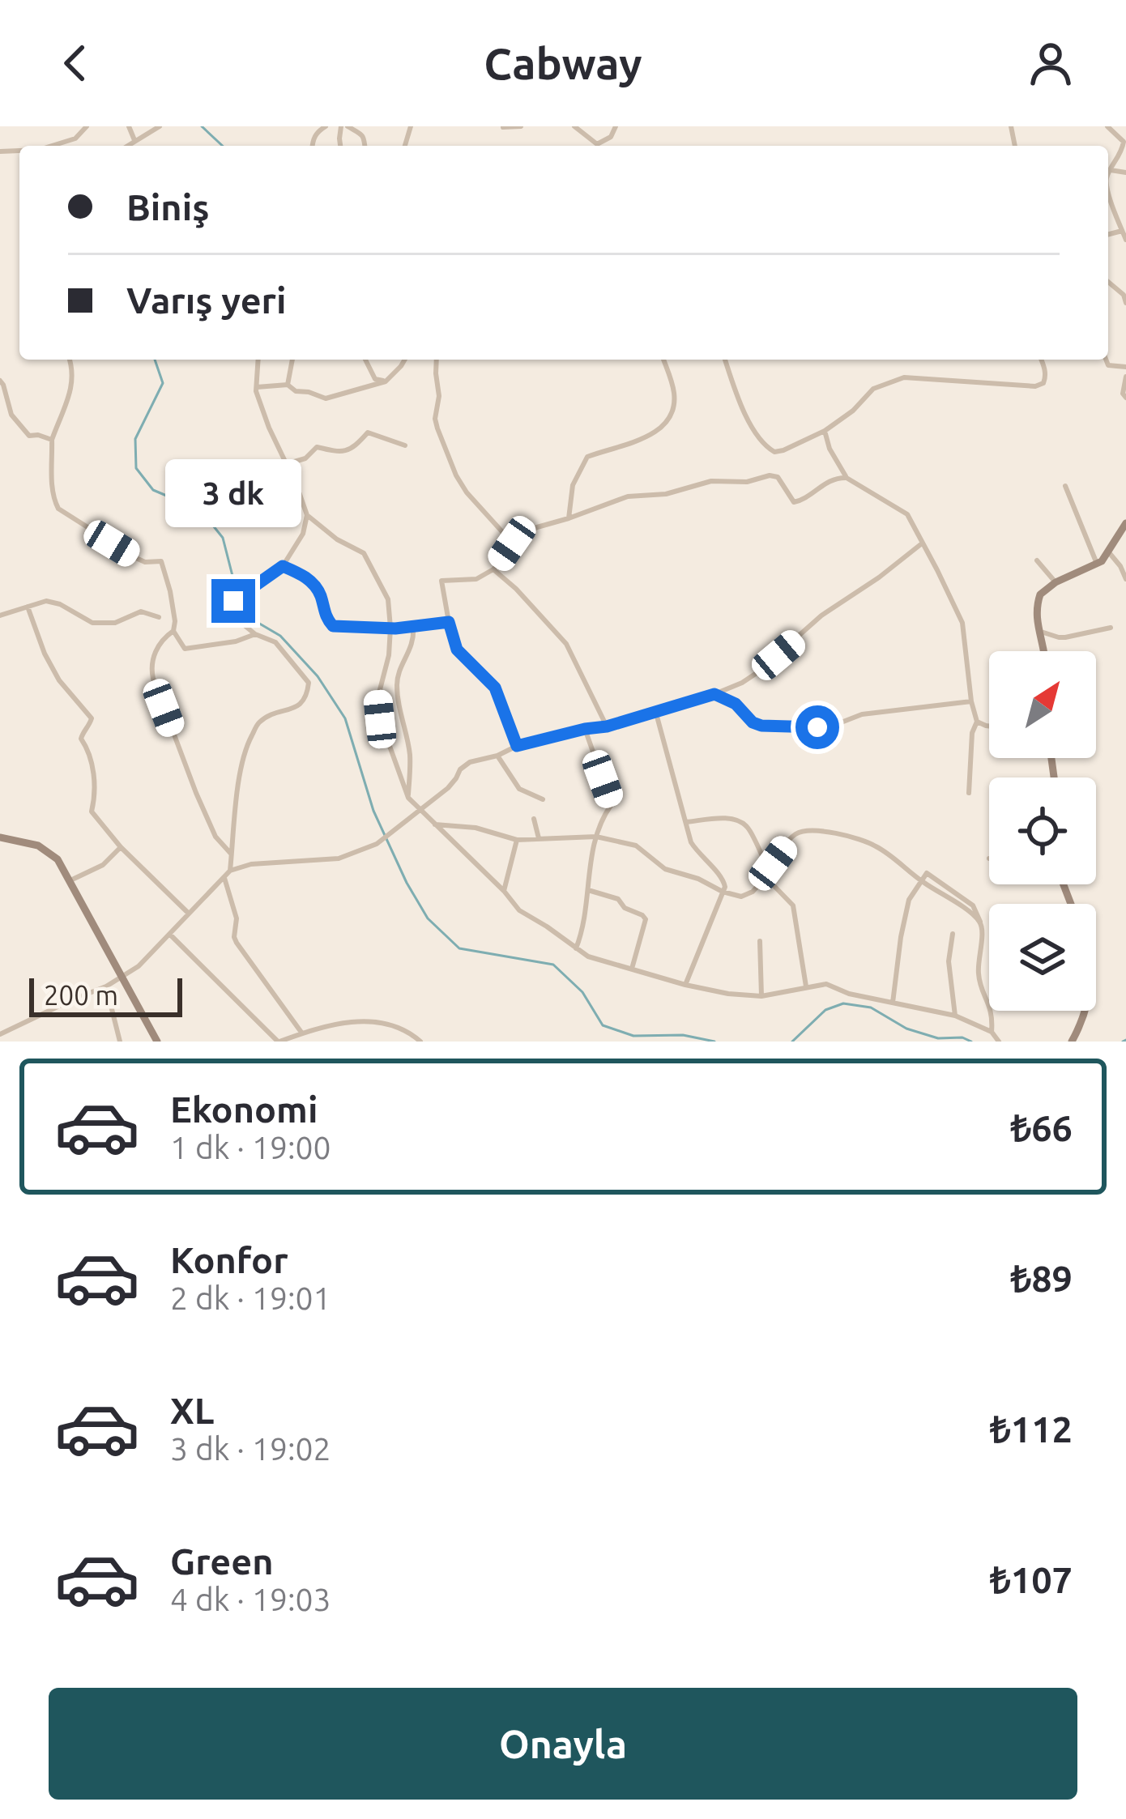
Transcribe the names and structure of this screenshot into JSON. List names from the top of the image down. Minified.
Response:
{"scale_bar":"200 m","north":"top right","page":{"header":"Cabway","banner":["Biniş","Varış yeri"],"bubble":"3 dk","scale":"200 m","list":[{"name":"Ekonomi","note":"1 dk · 19:00","value":"₺66"},{"name":"Konfor","note":"2 dk · 19:01","value":"₺89"},{"name":"XL","note":"3 dk · 19:02","value":"₺112"},{"name":"Green","note":"4 dk · 19:03","value":"₺107"}],"buttons":"Onayla"}}
